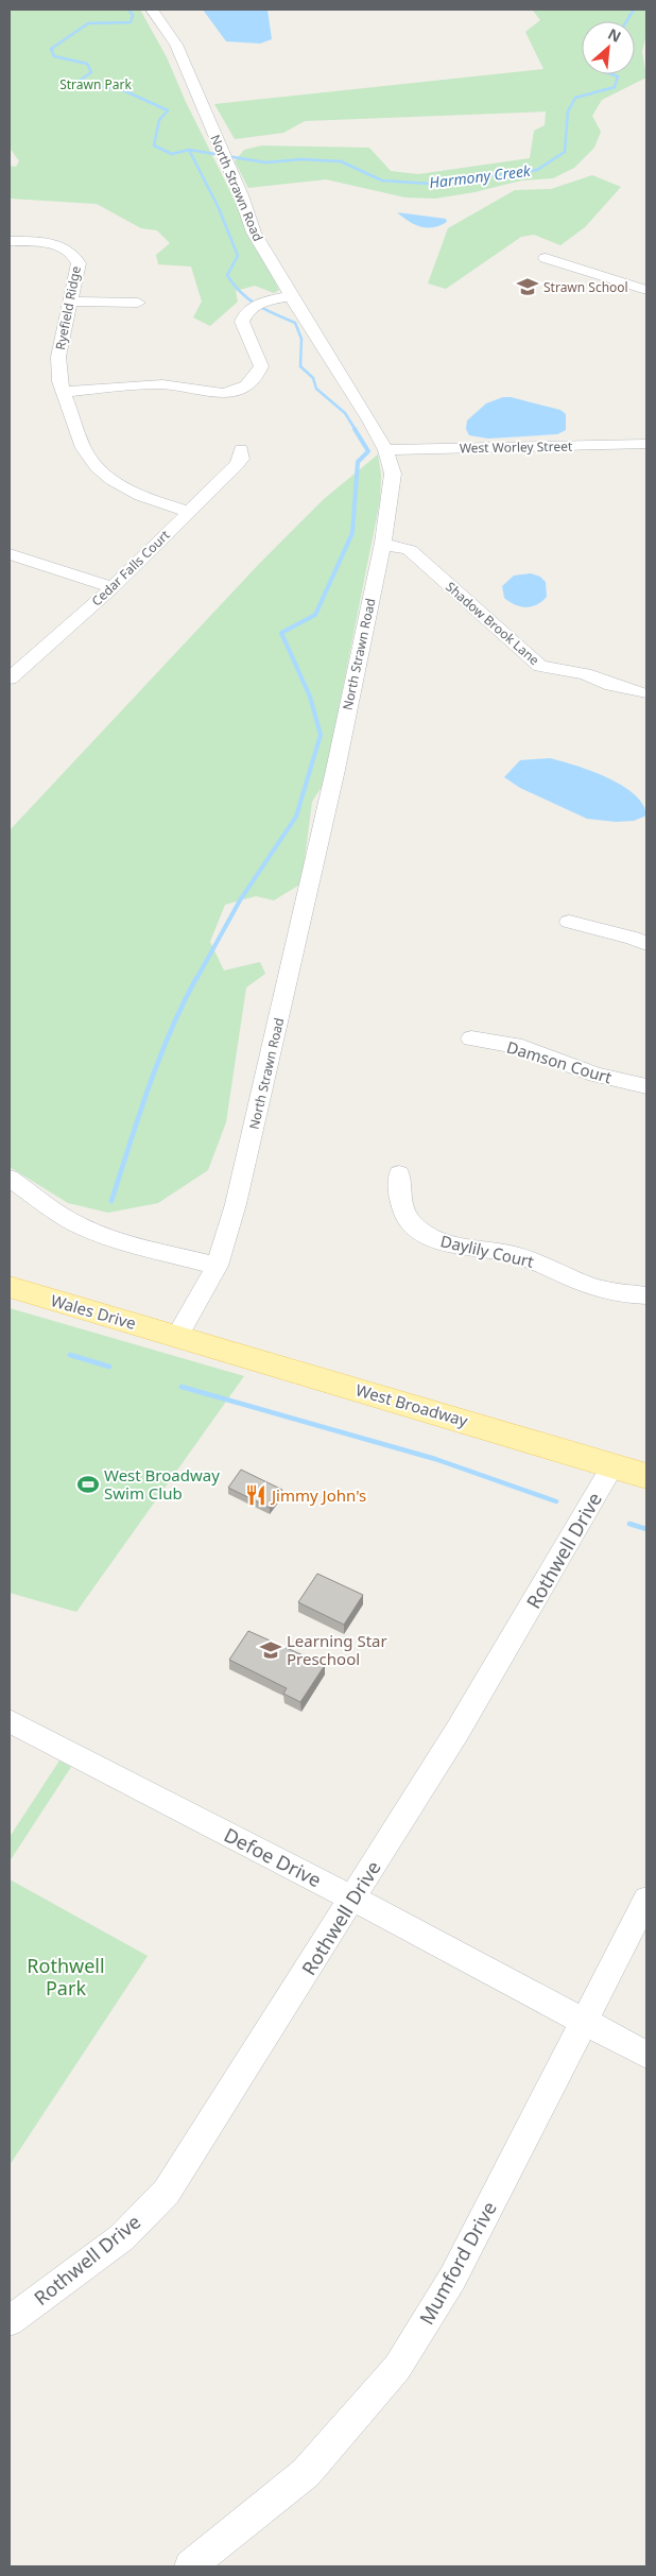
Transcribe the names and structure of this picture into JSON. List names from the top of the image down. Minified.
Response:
{"streets":{"main road":["Wales Drive","West Broadway"],"street":["North Strawn Road","Ryefield Ridge","West Worley Street","Cedar Falls Court","Shadow Brook Lane","Damson Court","Daylily Court","Rothwell Drive","Defoe Drive","Mumford Drive"]},"crossings":[["North Strawn Road","West Worley Street"],["North Strawn Road","Shadow Brook Lane"],["North Strawn Road","Wales Drive"],["North Strawn Road","West Broadway"],["Ryefield Ridge","Cedar Falls Court"],["Wales Drive","West Broadway"],["West Broadway","Rothwell Drive"],["Rothwell Drive","Defoe Drive"],["Defoe Drive","Mumford Drive"]],"water":["Harmony Creek"],"parks":["Strawn Park","Rothwell Park"],"places":{"school or university":["Strawn School","Learning Star Preschool"],"sports":["West Broadway Swim Club"],"restaurant":["Jimmy John's"]},"north":"top right"}
